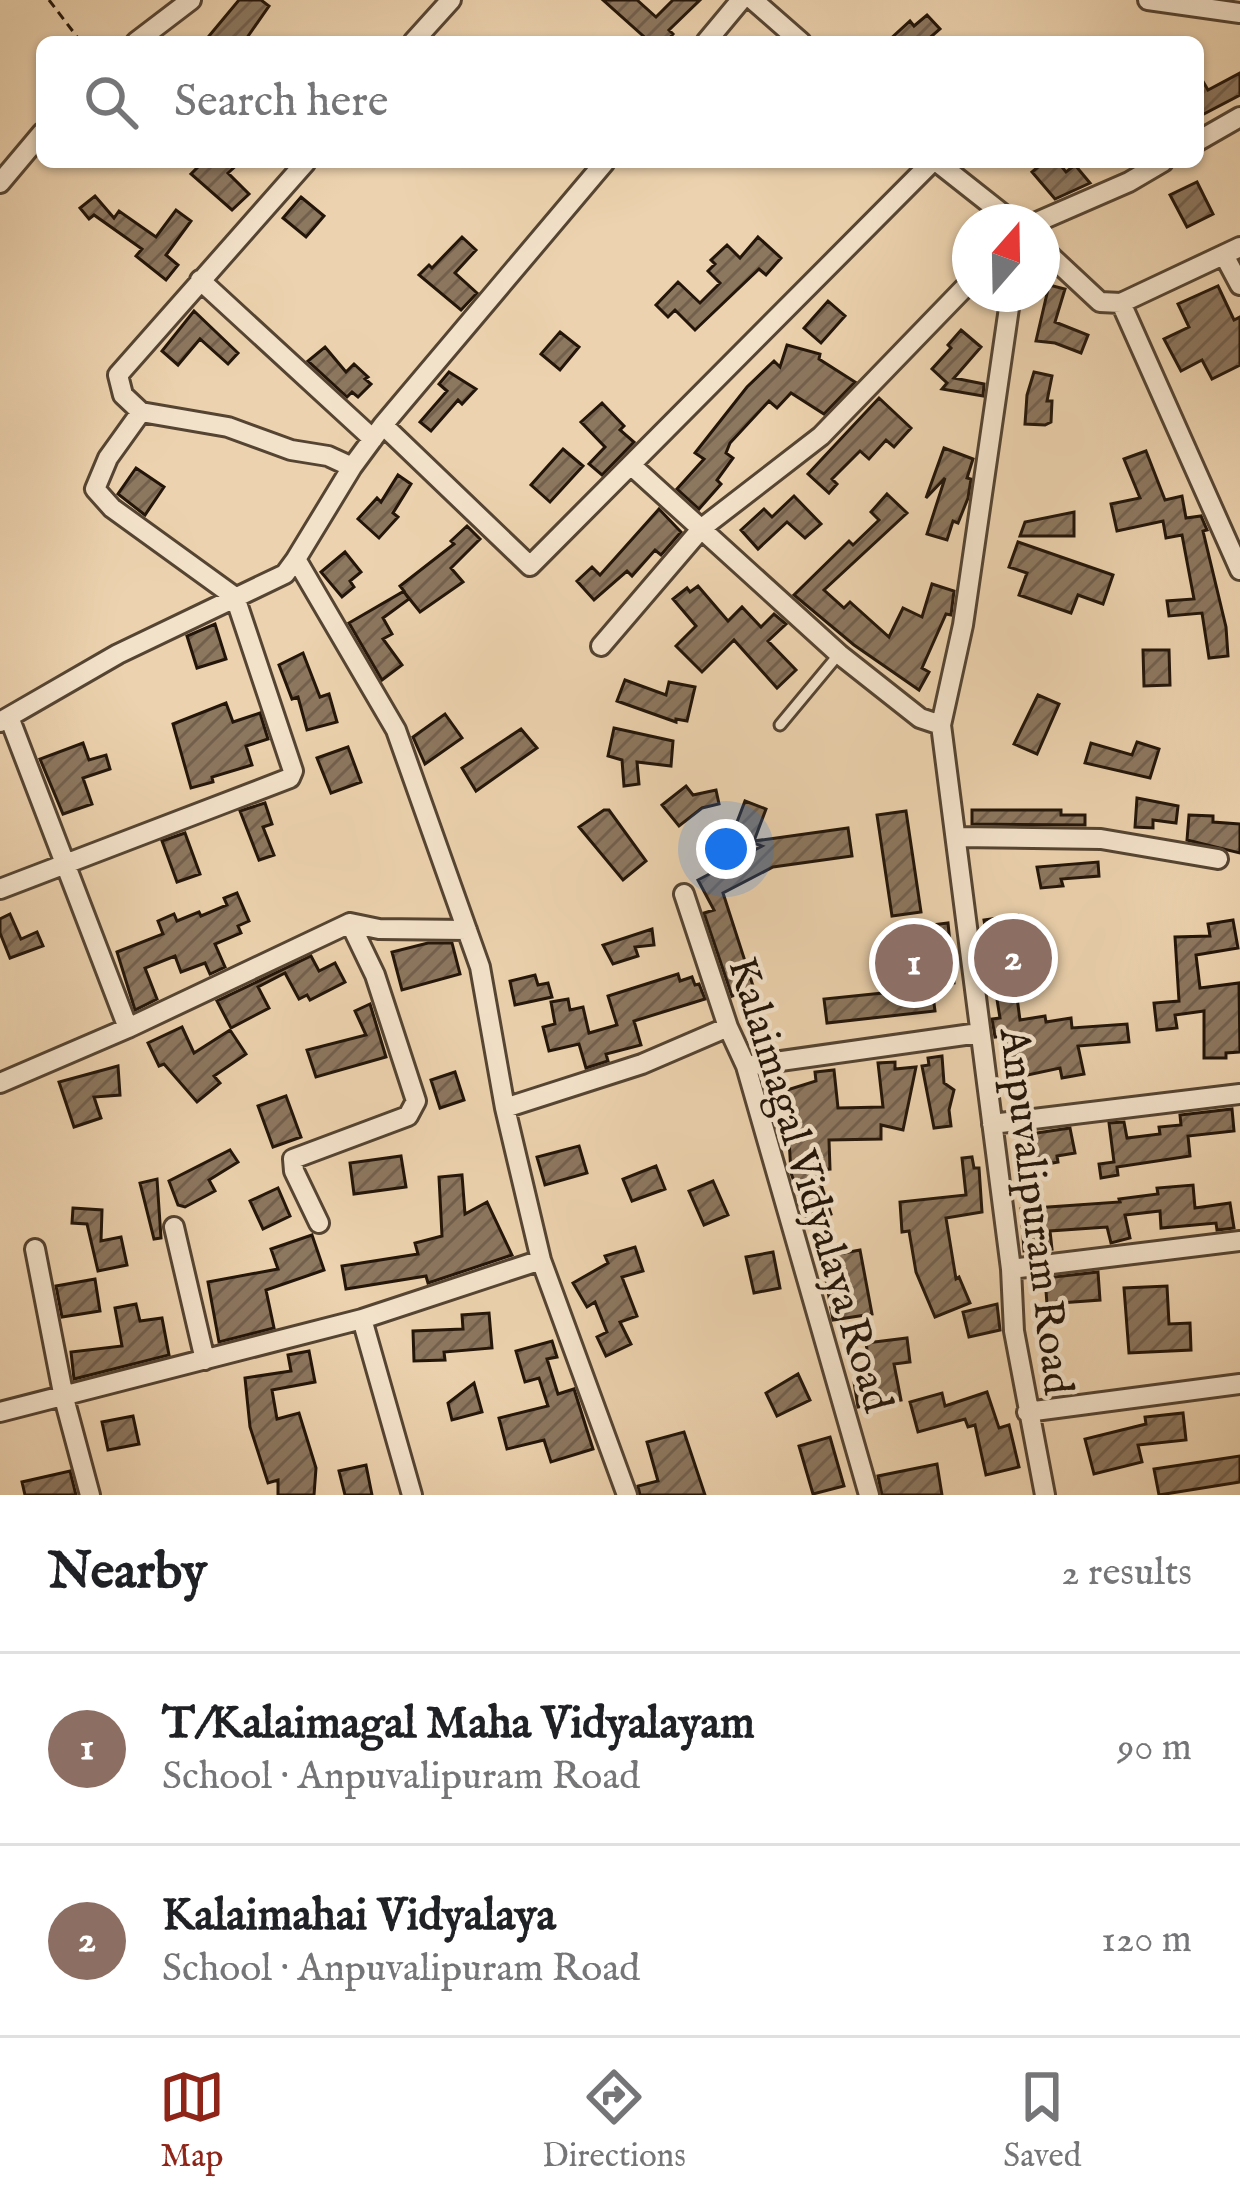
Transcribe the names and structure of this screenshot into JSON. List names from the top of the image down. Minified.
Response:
{"streets":{"street":["Kalaimagal Vidyalaya Road","Anpuvalipuram Road"]},"north":"top","page":{"search":"Search here","pins":["2","1"],"heading":["Nearby","2 results"],"list":[{"mark":"1","name":"T/Kalaimagal Maha Vidyalayam","note":"School · Anpuvalipuram Road","value":"90 m"},{"mark":"2","name":"Kalaimahai Vidyalaya","note":"School · Anpuvalipuram Road","value":"120 m"}],"nav":["Map","Directions","Saved"]}}
